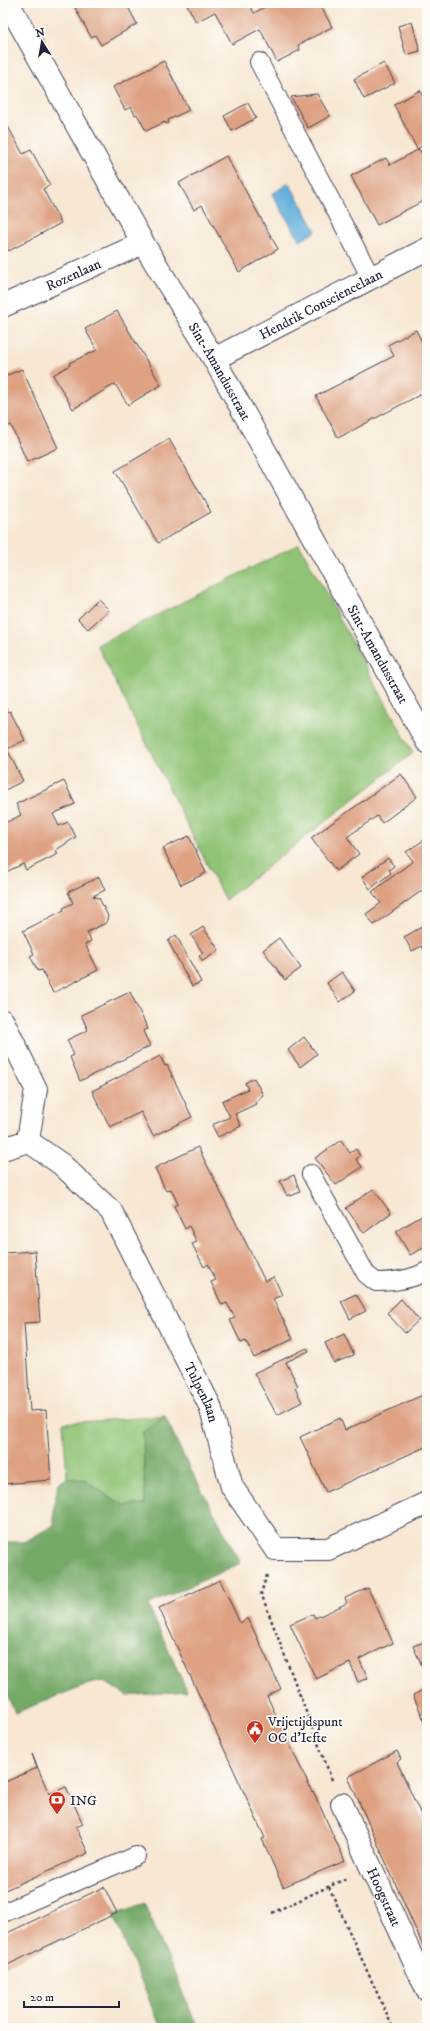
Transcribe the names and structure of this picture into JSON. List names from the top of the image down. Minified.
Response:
{"streets":{"street":["Rozenlaan","Hendrik Consciencelaan","Sint-Amandusstraat","Tulpenlaan","Hoogstraat"]},"crossings":[["Rozenlaan","Sint-Amandusstraat"],["Hendrik Consciencelaan","Sint-Amandusstraat"]],"places":{"public building":["Vrijetijdspunt OC d'Iefte"],"bank":["ING"]},"scale_bar":"20 m","north":"top"}
